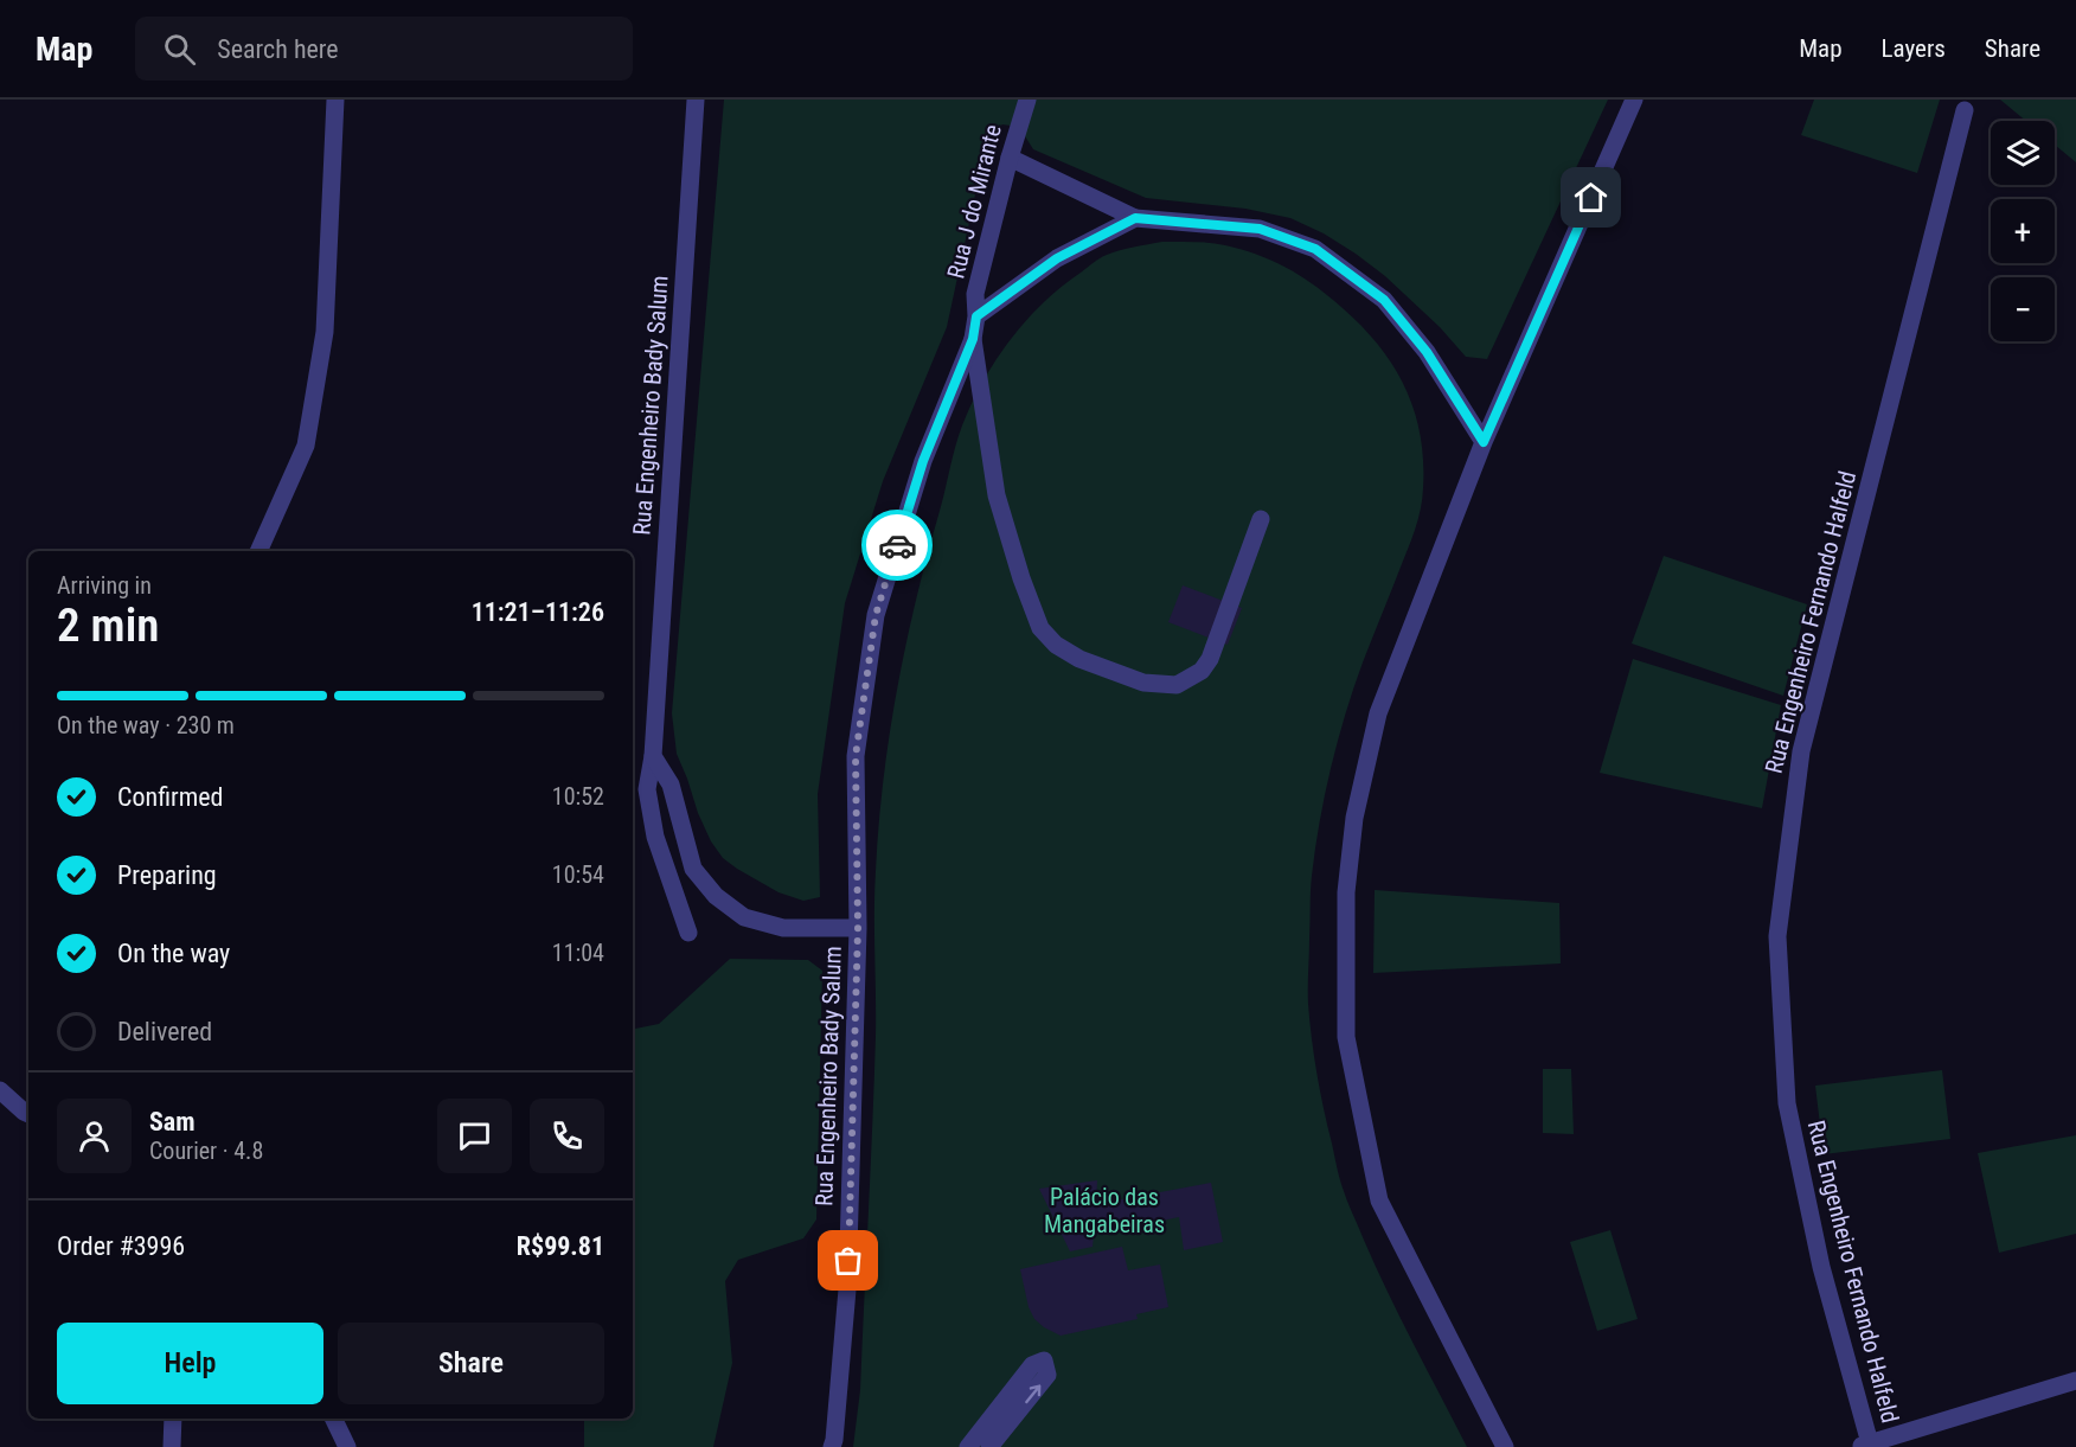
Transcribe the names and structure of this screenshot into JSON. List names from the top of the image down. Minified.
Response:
{"streets":{"street":["Rua J do Mirante","Rua Engenheiro Bady Salum","Rua Engenheiro Fernando Halfeld"]},"parks":["Palácio das Mangabeiras"],"page":{"header":"Map","search":"Search here","nav":["Map","Layers","Share"],"map_buttons":["+","−"],"heading":["2 min","Arriving in","11:21–11:26"],"panel":["Sam","Courier · 4.8","Order #3996","R$99.81"],"bar":"On the way · 230 m","list":[["Confirmed","10:52"],["Preparing","10:54"],["On the way","11:04"],"Delivered"],"buttons":["Help","Share"]}}
